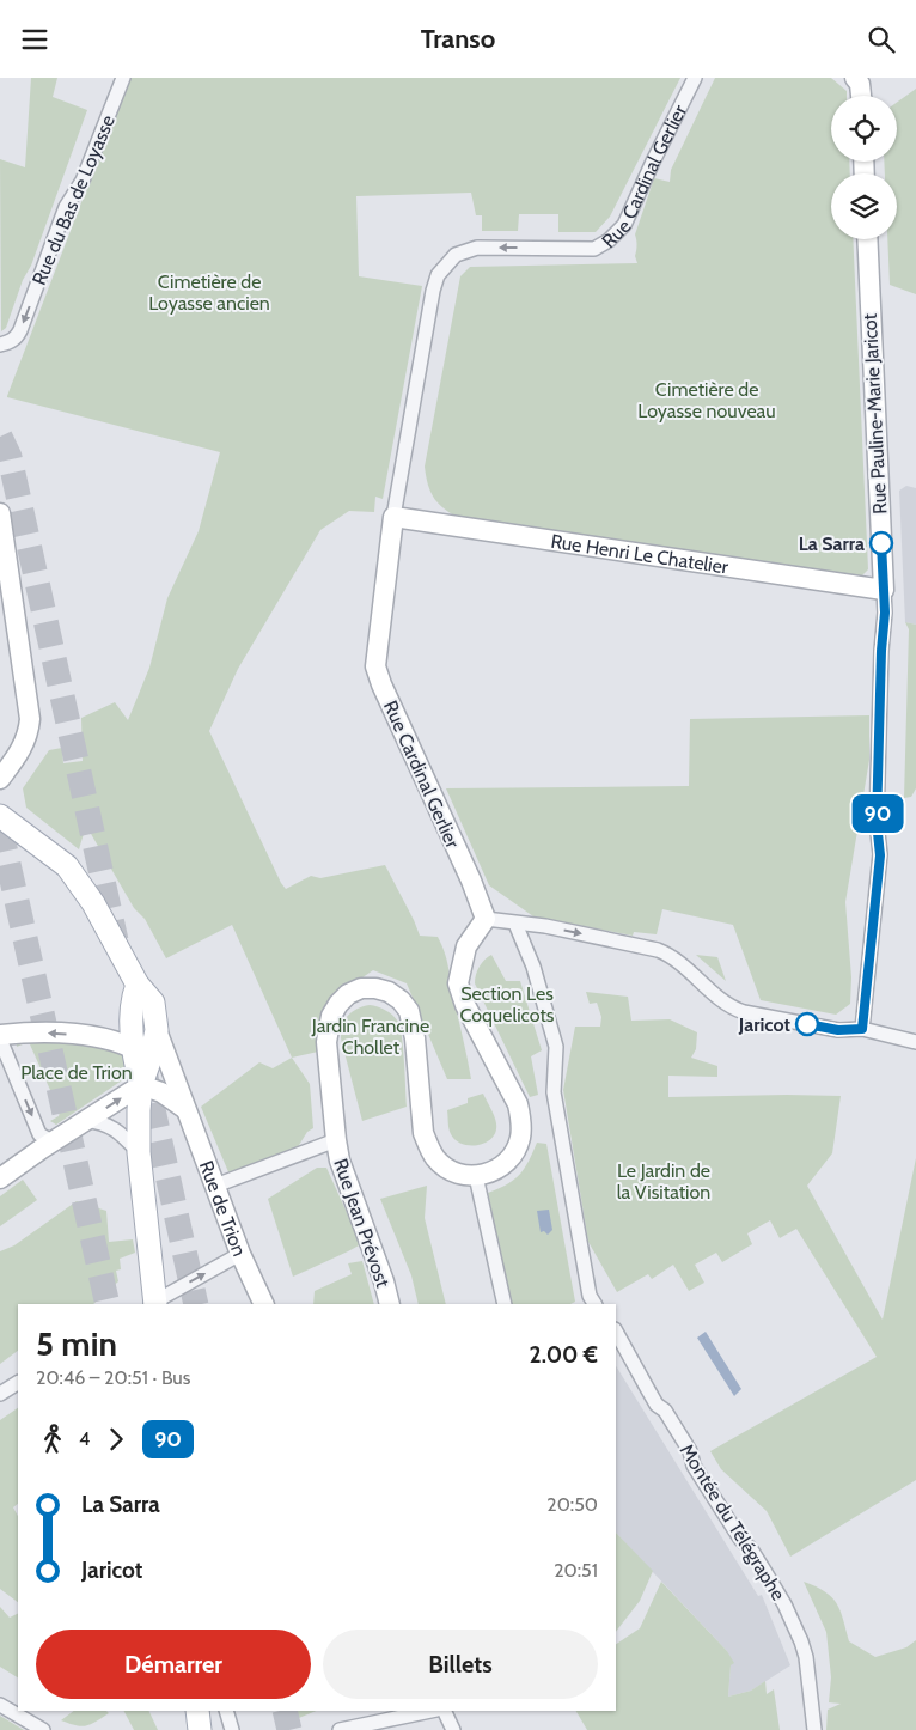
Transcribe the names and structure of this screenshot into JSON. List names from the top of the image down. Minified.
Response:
{"streets":{"street":["Rue Cardinal Gerlier","Rue du Bas de Loyasse","Rue Pauline-Marie Jaricot","Rue Henri Le Chatelier","Rue de Trion","Rue Jean Prévost","Montée du Télégraphe"]},"crossings":[["Rue Cardinal Gerlier","Rue Henri Le Chatelier"],["Rue Pauline-Marie Jaricot","Rue Henri Le Chatelier"]],"one_way":["Rue Cardinal Gerlier","Rue du Bas de Loyasse"],"parks":["Cimetière de Loyasse ancien","Cimetière de Loyasse nouveau","Section Les Coquelicots","Jardin Francine Chollet","Place de Trion","Le Jardin de la Visitation"],"places":["La Sarra","Jaricot"],"lines":["bus line 90"],"page":{"header":"Transo","on_map":"90","heading":["5 min","20:46 – 20:51 · Bus","2.00 €"],"legs":["4","90"],"list":[{"name":"La Sarra","value":"20:50"},{"name":"Jaricot","value":"20:51"}],"buttons":["Démarrer","Billets"]}}
